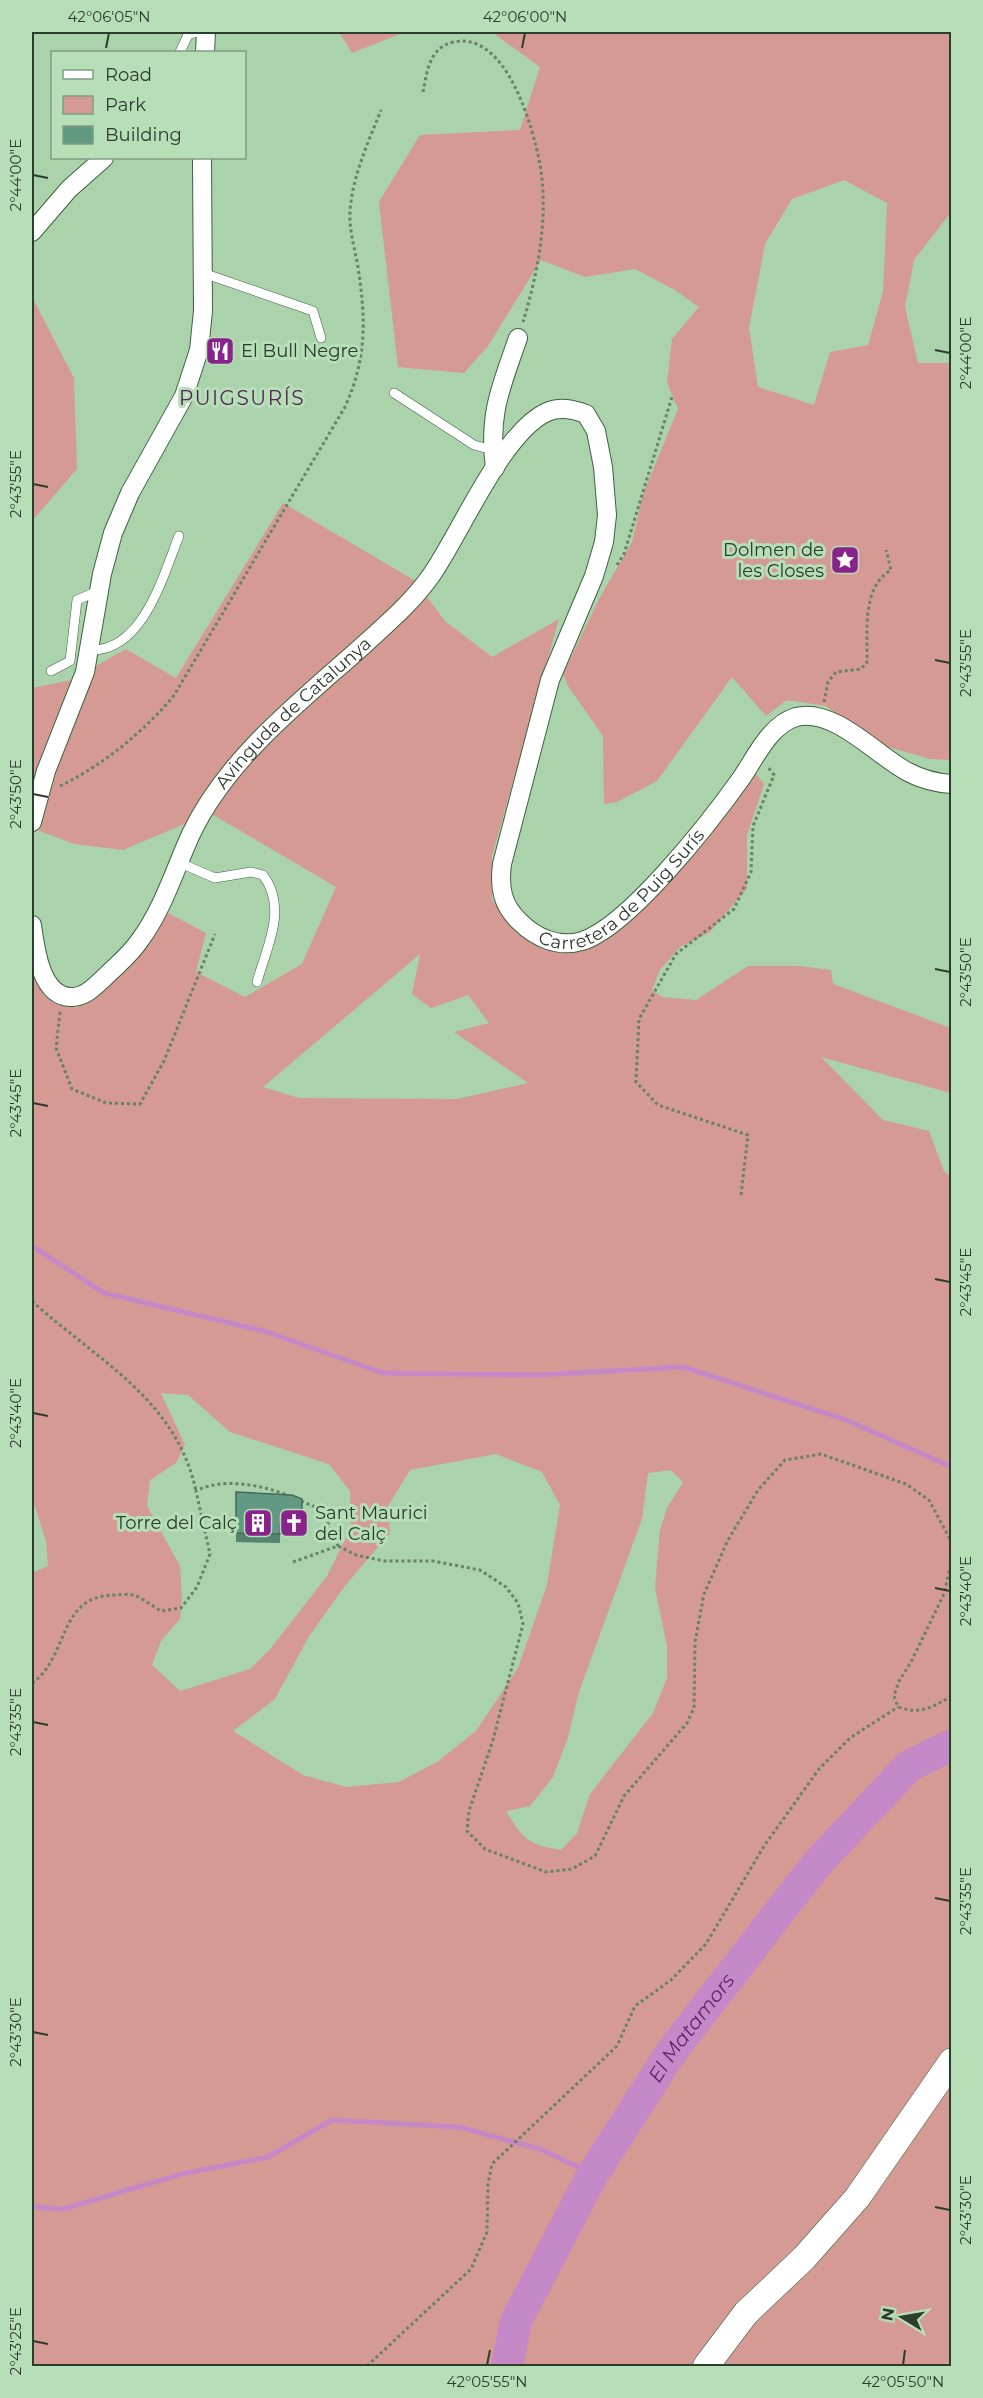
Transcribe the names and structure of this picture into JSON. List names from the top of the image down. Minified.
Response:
{"streets":{"street":["Avinguda de Catalunya","Carretera de Puig Surís"]},"crossings":[["Avinguda de Catalunya","Carretera de Puig Surís"]],"districts":["PUIGSURÍS"],"water":["El Matamors"],"places":{"restaurant":["El Bull Negre"],"place":["Dolmen de les Closes"],"building":["Torre del Calç"],"church":["Sant Maurici del Calç"]},"legend":["Road","Park","Building"],"north":"left","coordinates":["42°06'05\"N","42°06'00\"N","2°44'00\"E","2°43'55\"E","2°43'50\"E","2°43'45\"E","2°43'40\"E","2°43'35\"E","2°43'30\"E","2°43'25\"E","42°05'55\"N","42°05'50\"N"]}
